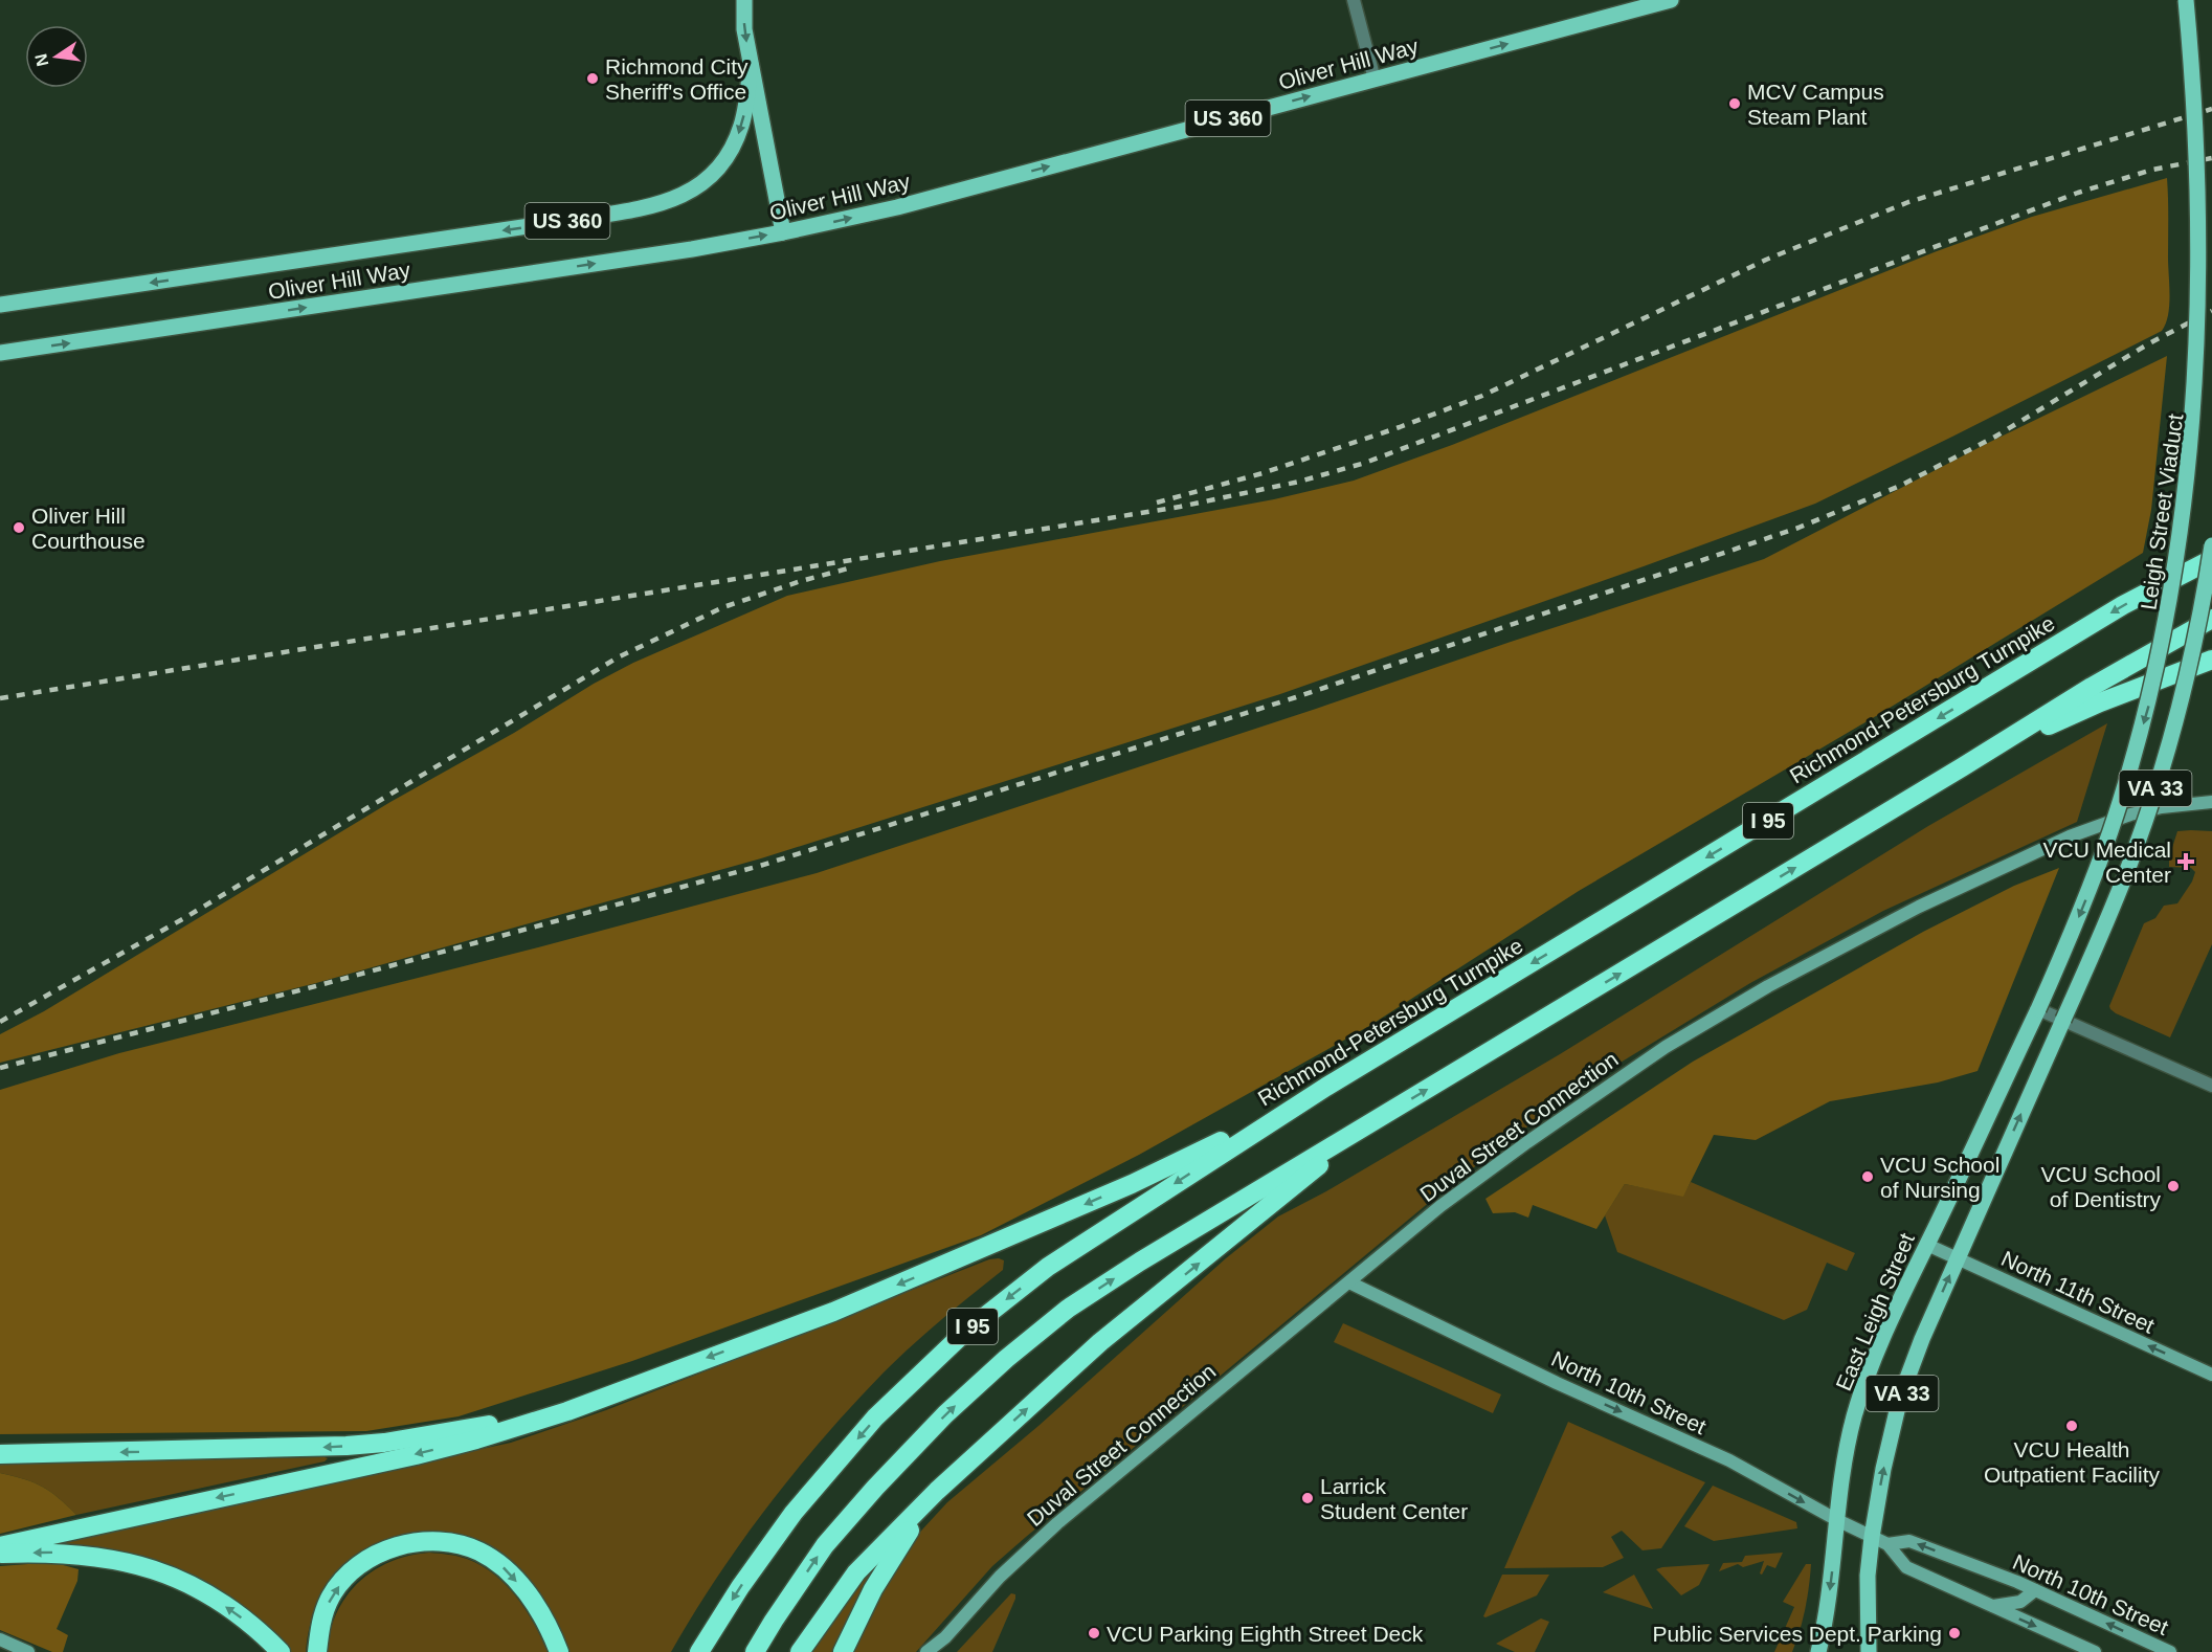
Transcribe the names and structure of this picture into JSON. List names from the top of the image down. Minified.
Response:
{"streets":{"highway":["Richmond-Petersburg Turnpike","I 95"],"main road":["Oliver Hill Way","US 360","Leigh Street Viaduct","VA 33","East Leigh Street"],"street":["Duval Street Connection","North 11th Street","North 10th Street"]},"crossings":[["Oliver Hill Way","US 360"],["Leigh Street Viaduct","East Leigh Street"],["VA 33","North 11th Street"],["VA 33","North 10th Street"],["Duval Street Connection","North 10th Street"],["North 11th Street","East Leigh Street"],["East Leigh Street","North 10th Street"]],"one_way":["North 11th Street"],"places":{"other":["Richmond City Sheriff's Office","MCV Campus Steam Plant","Oliver Hill Courthouse","VCU School of Nursing","VCU School of Dentistry","VCU Health Outpatient Facility","Larrick Student Center","VCU Parking Eighth Street Deck","Public Services Dept. Parking"],"health":["VCU Medical Center"]},"north":"left"}
